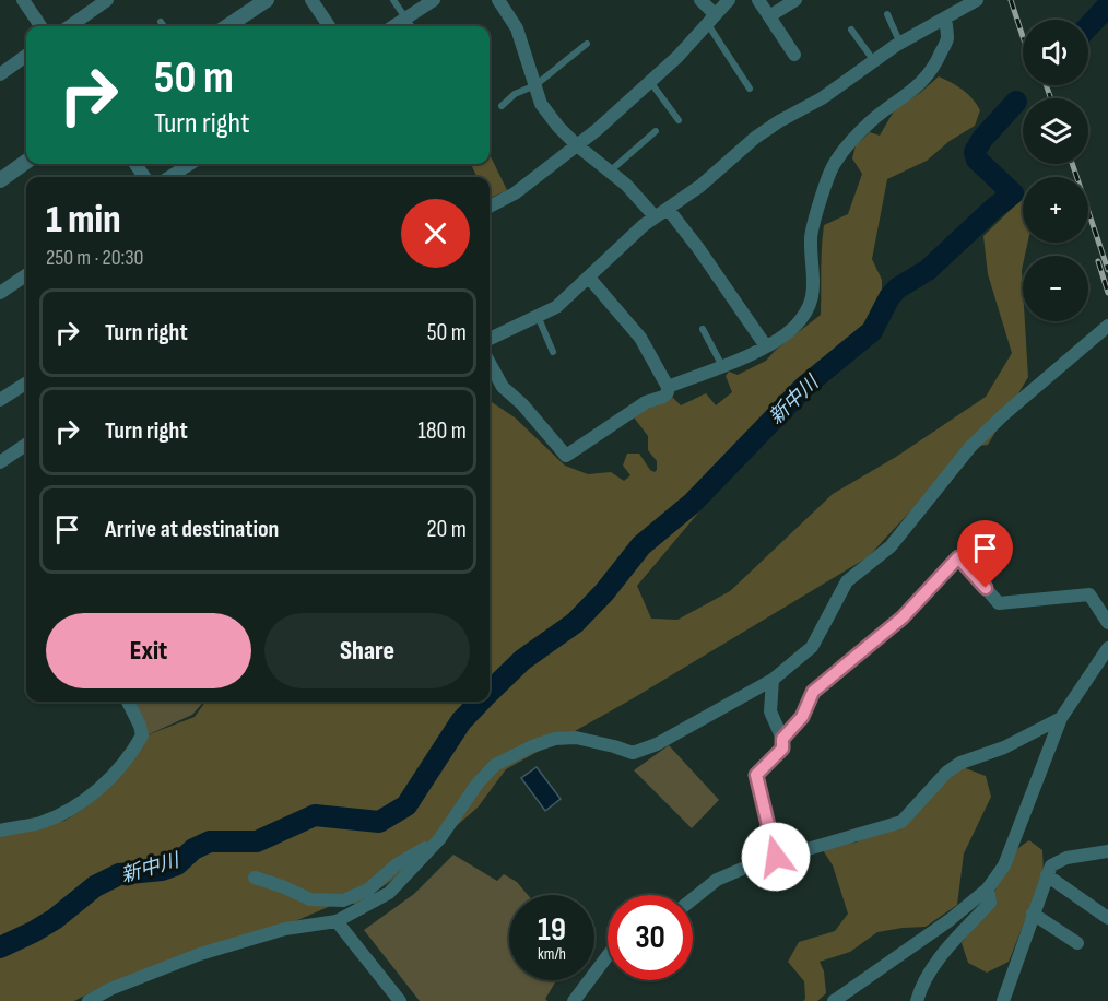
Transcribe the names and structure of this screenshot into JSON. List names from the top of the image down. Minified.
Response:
{"water":["新中川"],"page":{"map_buttons":["+","−"],"turn":["50 m","Turn right"],"heading":["1 min","250 m · 20:30"],"list":[{"name":"Turn right","value":"50 m"},{"name":"Turn right","value":"180 m"},{"name":"Arrive at destination","value":"20 m"}],"buttons":["Exit","Share"],"speed":"19 km/h","limit":"30"}}
